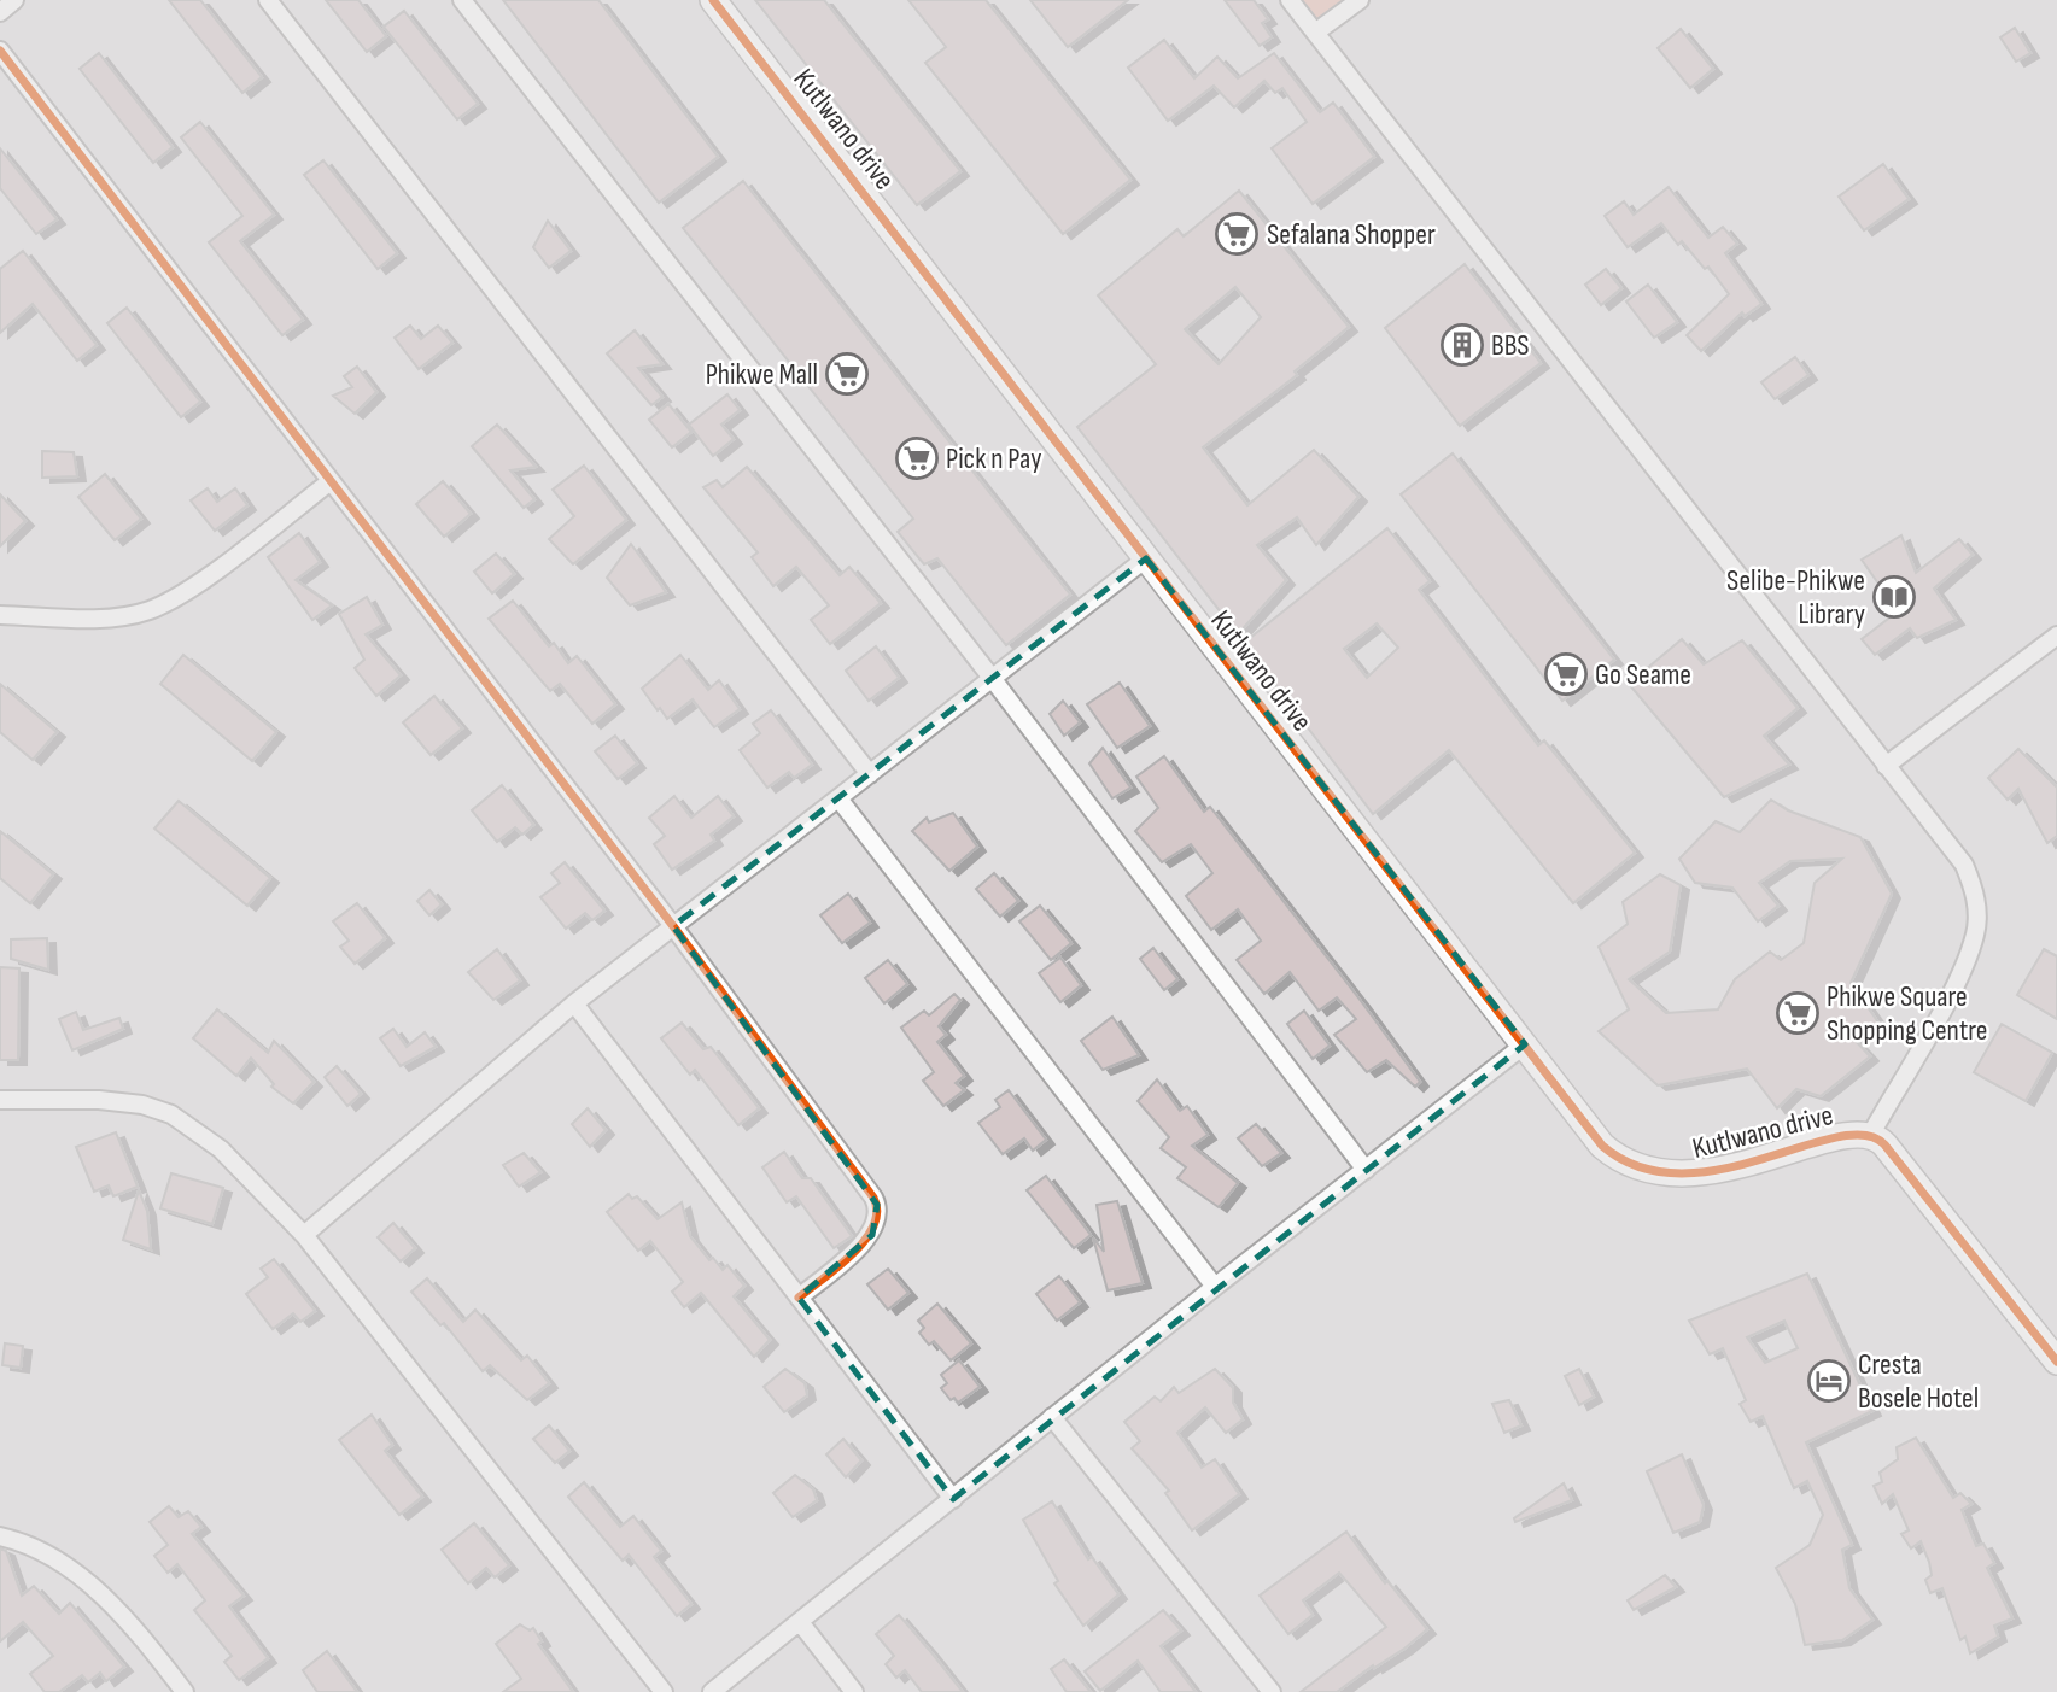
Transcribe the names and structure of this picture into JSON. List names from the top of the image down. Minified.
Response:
{"streets":{"street":["Kutlwano drive"]},"places":{"supermarket":["Sefalana Shopper","Phikwe Mall","Pick n Pay","Go Seame","Phikwe Square Shopping Centre"],"building":["BBS"],"library":["Selibe-Phikwe Library"],"hotel":["Cresta Bosele Hotel"]}}
